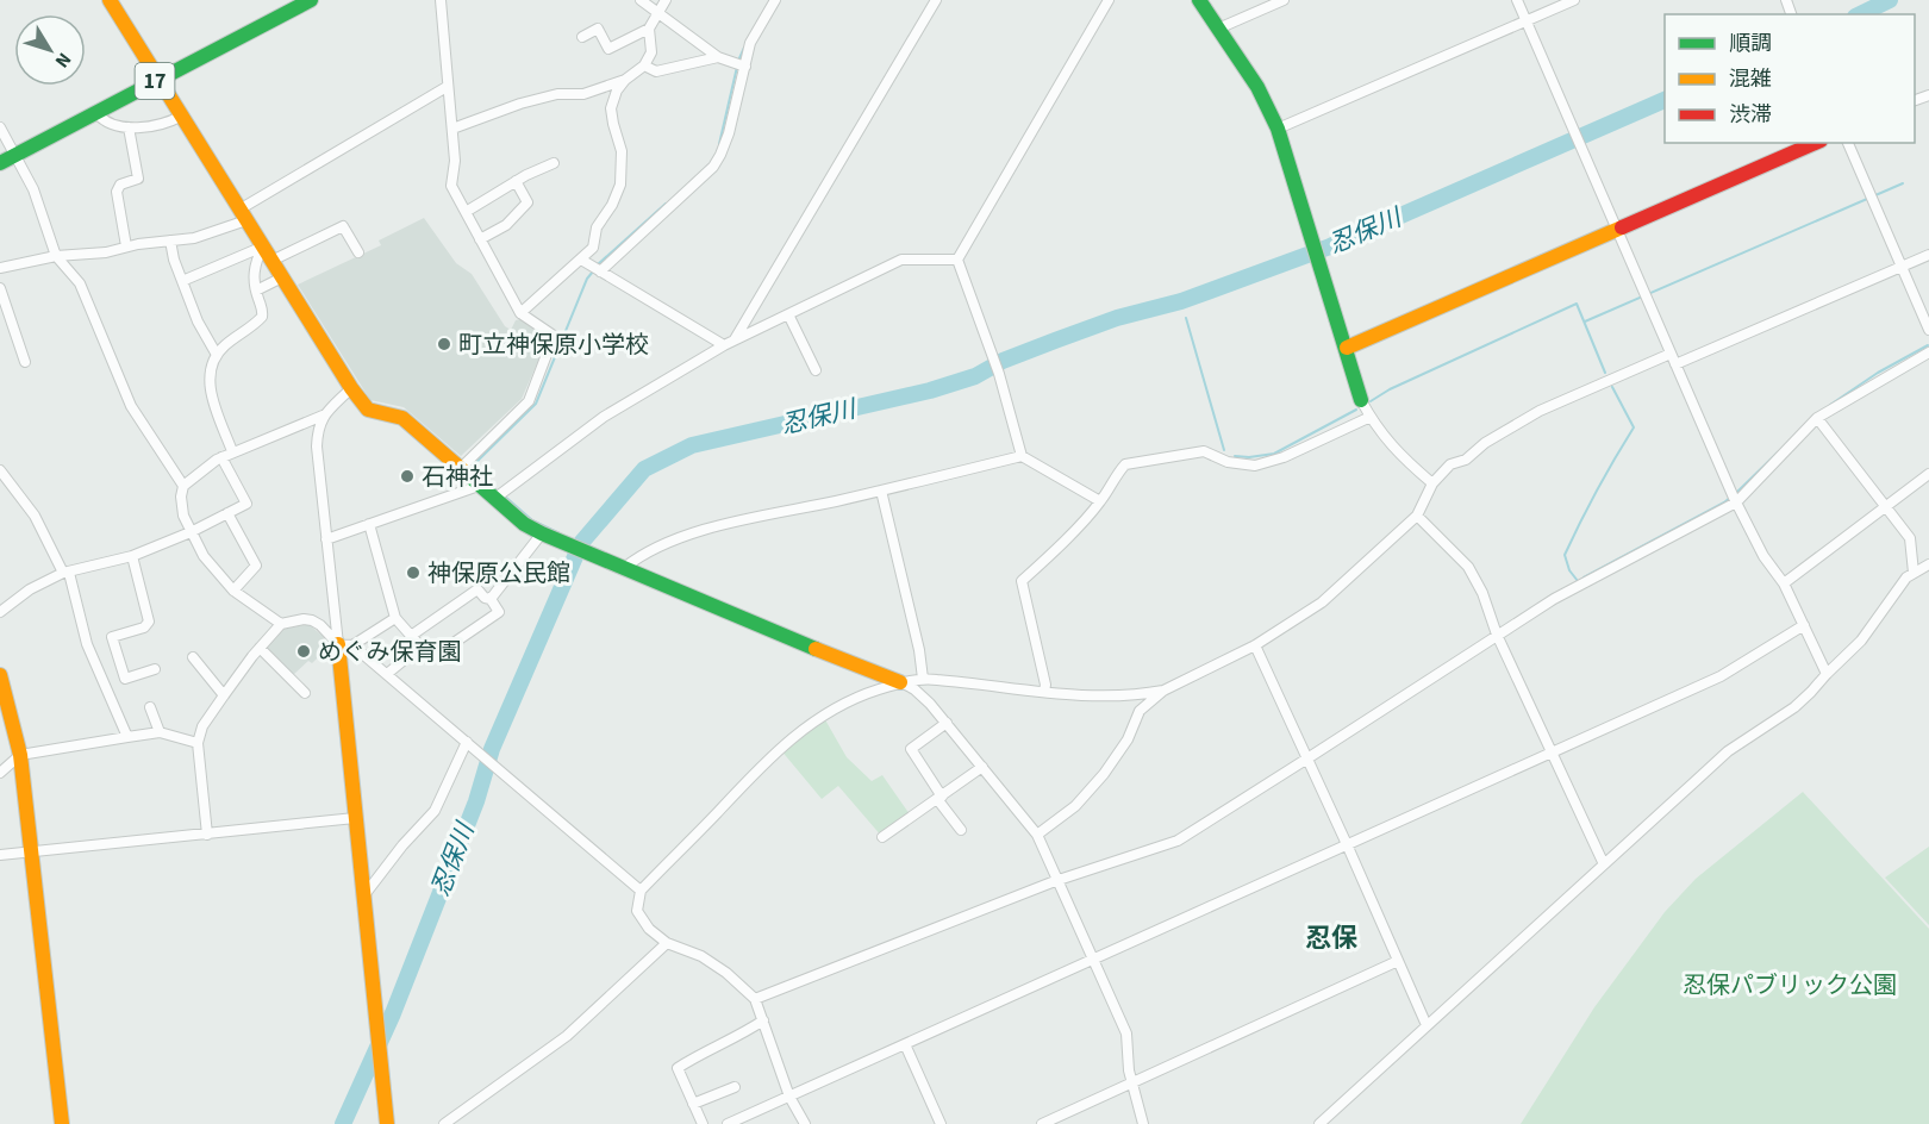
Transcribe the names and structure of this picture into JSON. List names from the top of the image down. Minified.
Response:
{"streets":{"main road":["17"]},"districts":["忍保"],"water":["忍保川"],"parks":["忍保パブリック公園"],"places":["町立神保原小学校","石神社","神保原公民館","めぐみ保育園"],"legend":["順調","混雑","渋滞"],"north":"bottom right"}
